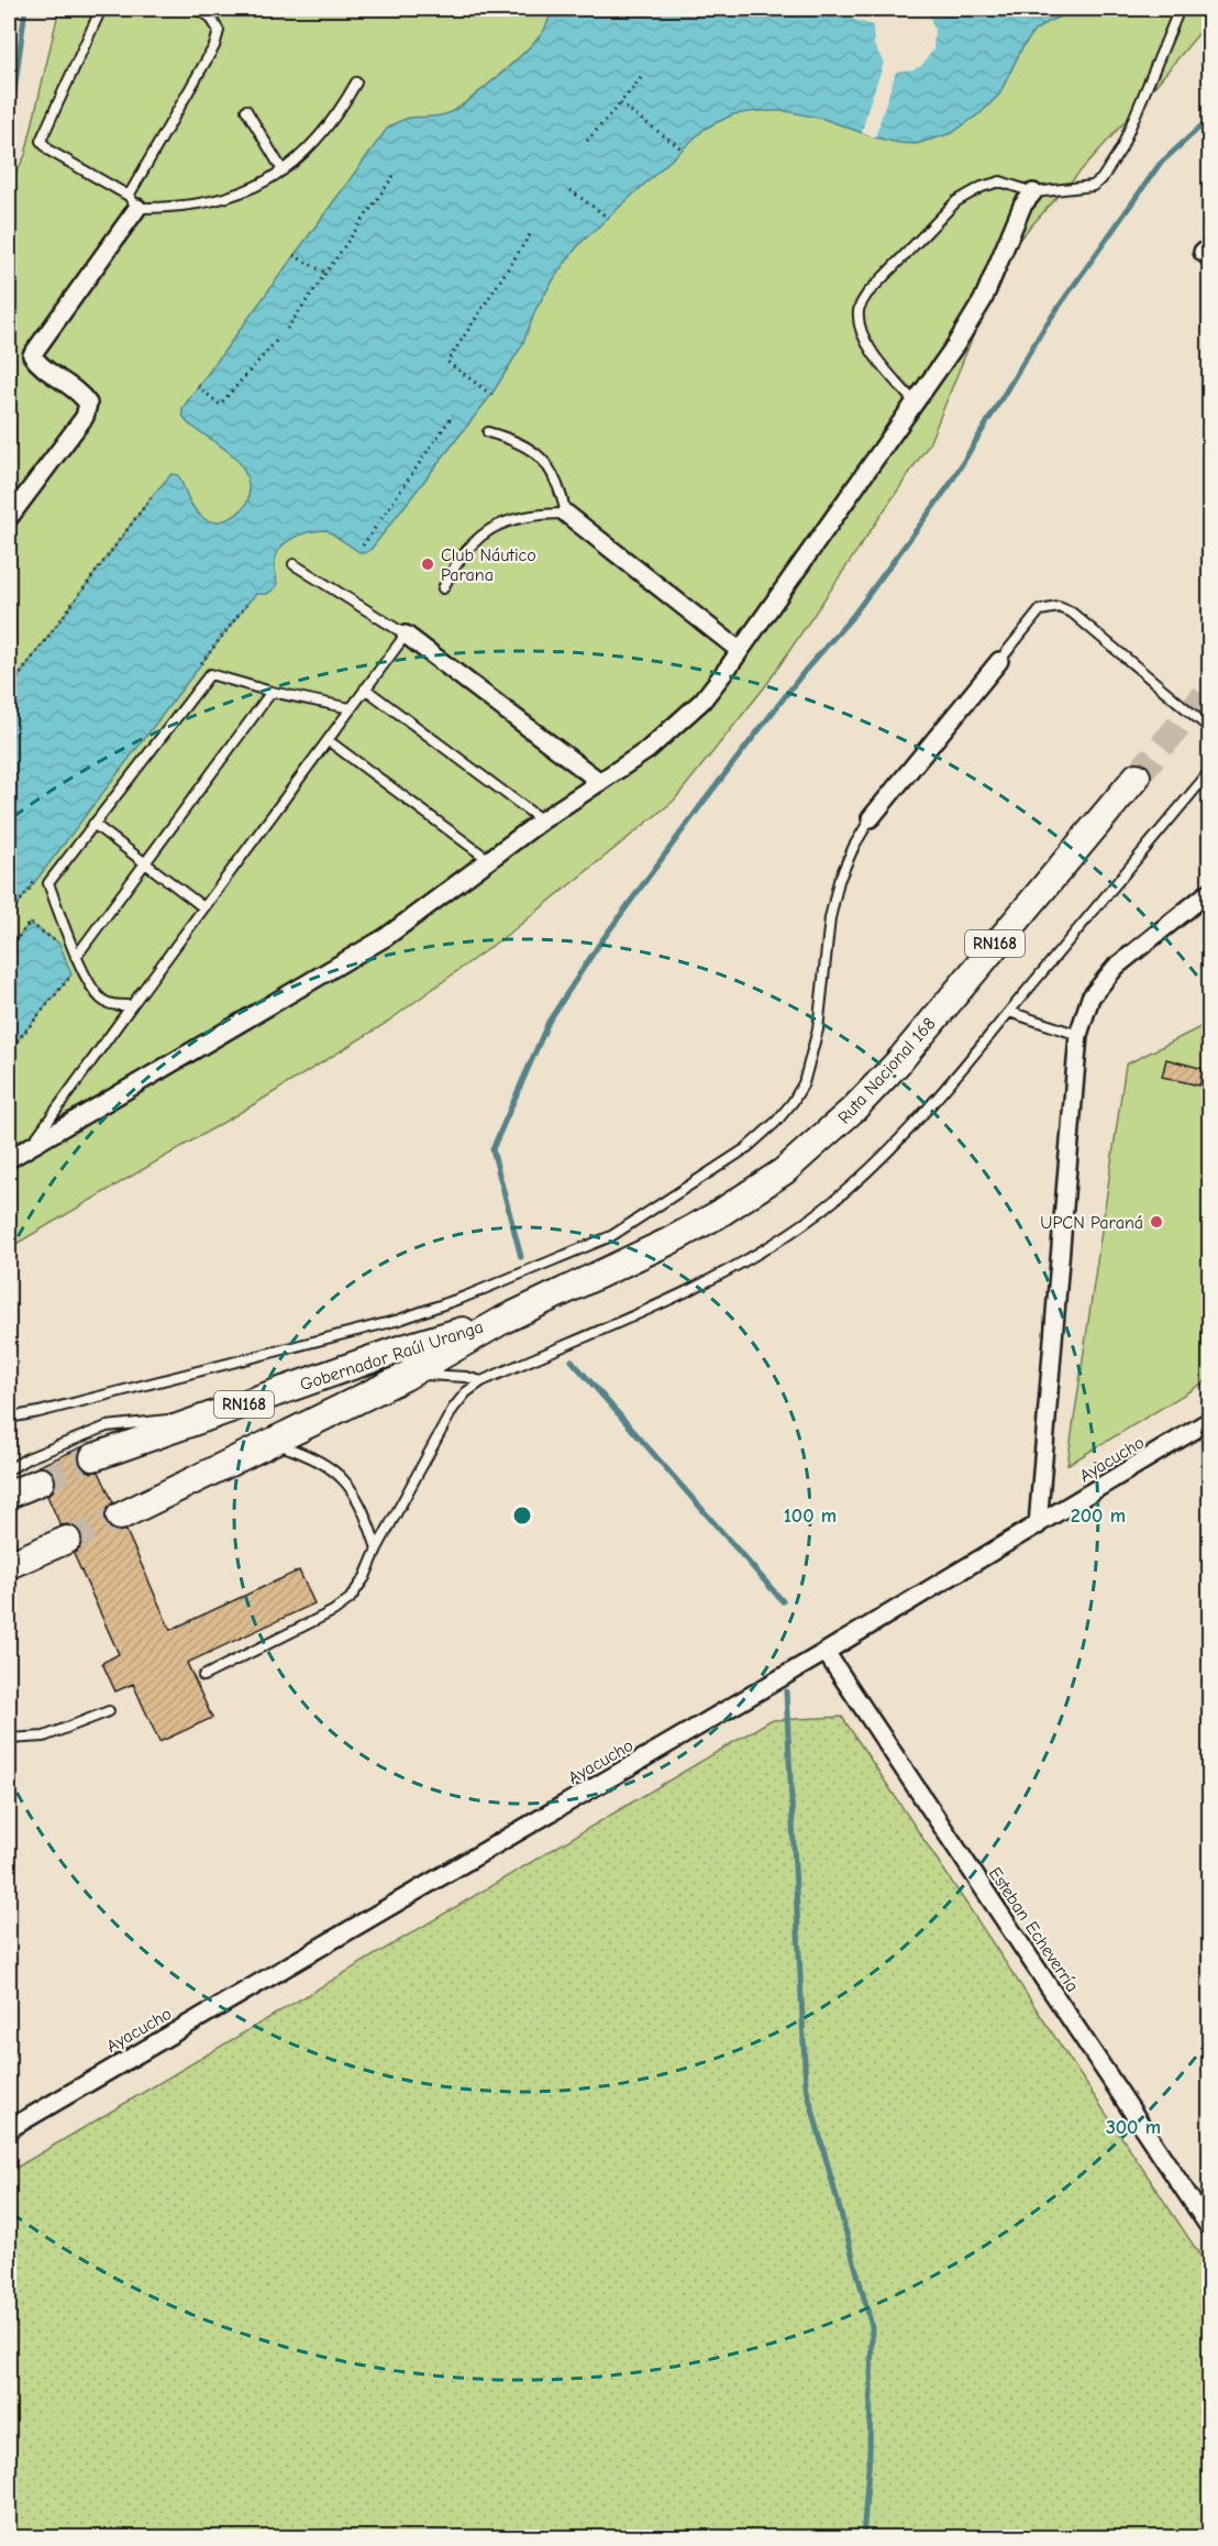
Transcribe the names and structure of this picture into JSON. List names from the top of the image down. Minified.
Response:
{"streets":{"highway":["RN168","Ruta Nacional 168","Gobernador Raúl Uranga"],"street":["Ayacucho","Esteban Echeverría"]},"crossings":[["Ruta Nacional 168","Gobernador Raúl Uranga"],["Ayacucho","Esteban Echeverría"]],"places":["Club Náutico Parana","UPCN Paraná"],"rings":["100 m","200 m","300 m"]}
